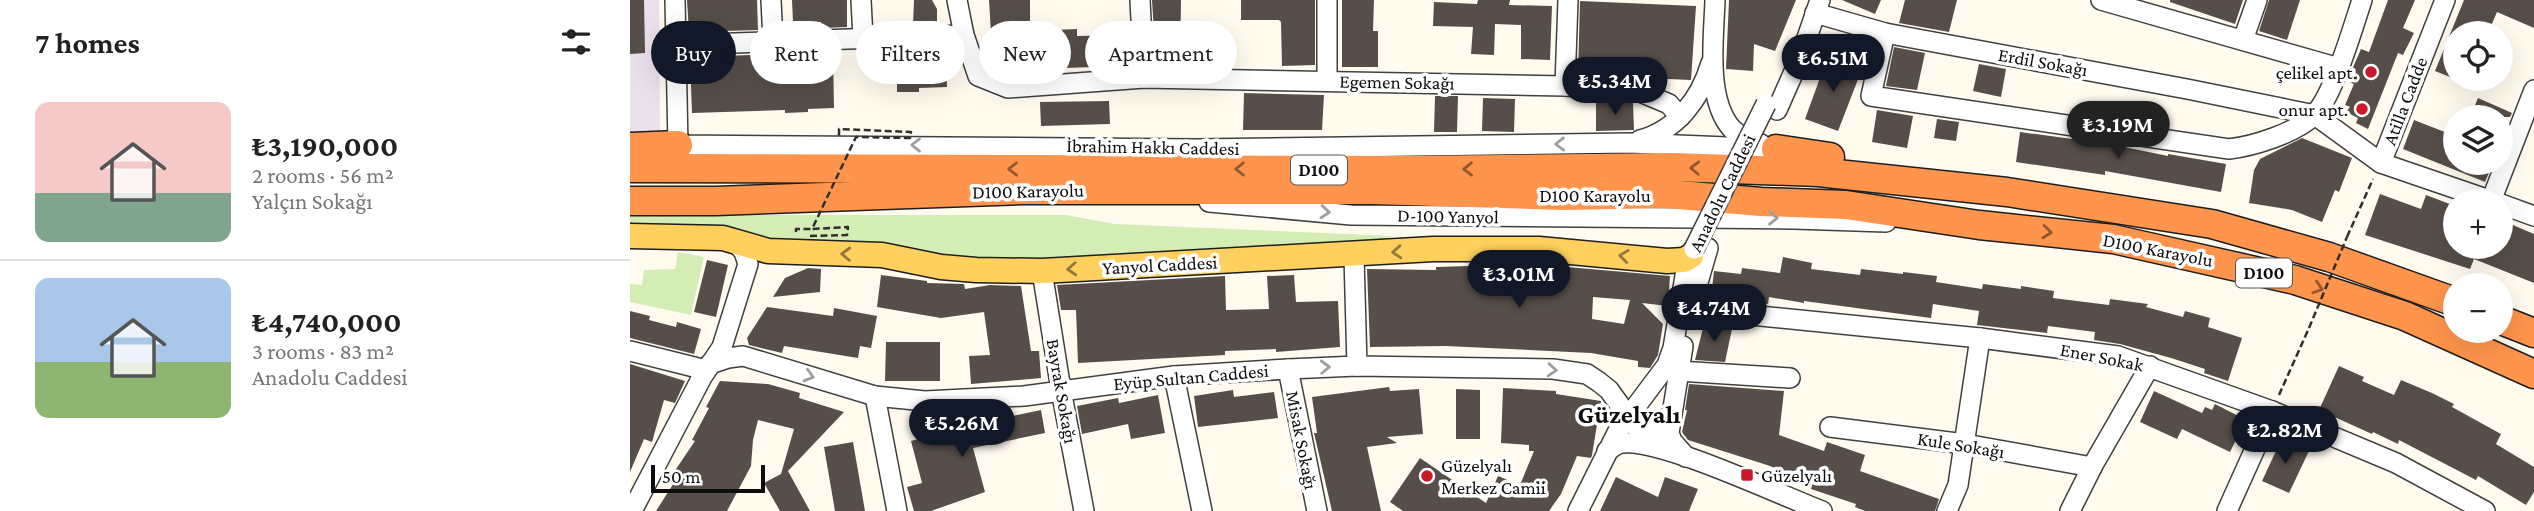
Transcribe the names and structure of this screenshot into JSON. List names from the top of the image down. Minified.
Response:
{"streets":{"highway":["D100","D100 Karayolu"],"main road":["Yanyol Caddesi"],"street":["Erdil Sokağı","Egemen Sokağı","Atilla Cadde","İbrahim Hakkı Caddesi","Anadolu Caddesi","Ener Sokak","Eyüp Sultan Caddesi","Bayrak Sokağı","Misak Sokağı","Kule Sokağı"]},"crossings":[["Erdil Sokağı","Anadolu Caddesi"],["Anadolu Caddesi","Yanyol Caddesi"],["Anadolu Caddesi","Ener Sokak"],["Anadolu Caddesi","Eyüp Sultan Caddesi"],["Yanyol Caddesi","Bayrak Sokağı"],["Eyüp Sultan Caddesi","Bayrak Sokağı"],["Eyüp Sultan Caddesi","Misak Sokağı"]],"one_way":["İbrahim Hakkı Caddesi","Yanyol Caddesi","Eyüp Sultan Caddesi"],"districts":["Güzelyalı"],"places":{"other":["çelikel apt.","onur apt.","Güzelyalı Merkez Camii"],"transit":["Güzelyalı"]},"scale_bar":"50 m","page":{"heading":"7 homes","map_buttons":["+","−"],"chip":["Buy","Rent","Filters","New","Apartment"],"price":["₺6.51M","₺5.34M","₺3.19M","₺3.01M","₺4.74M","₺5.26M","₺2.82M"],"list":[{"name":"₺3,190,000","note":"2 rooms · 56 m² · Yalçın Sokağı"},{"name":"₺4,740,000","note":"3 rooms · 83 m² · Anadolu Caddesi"}],"scale":"50 m"}}
